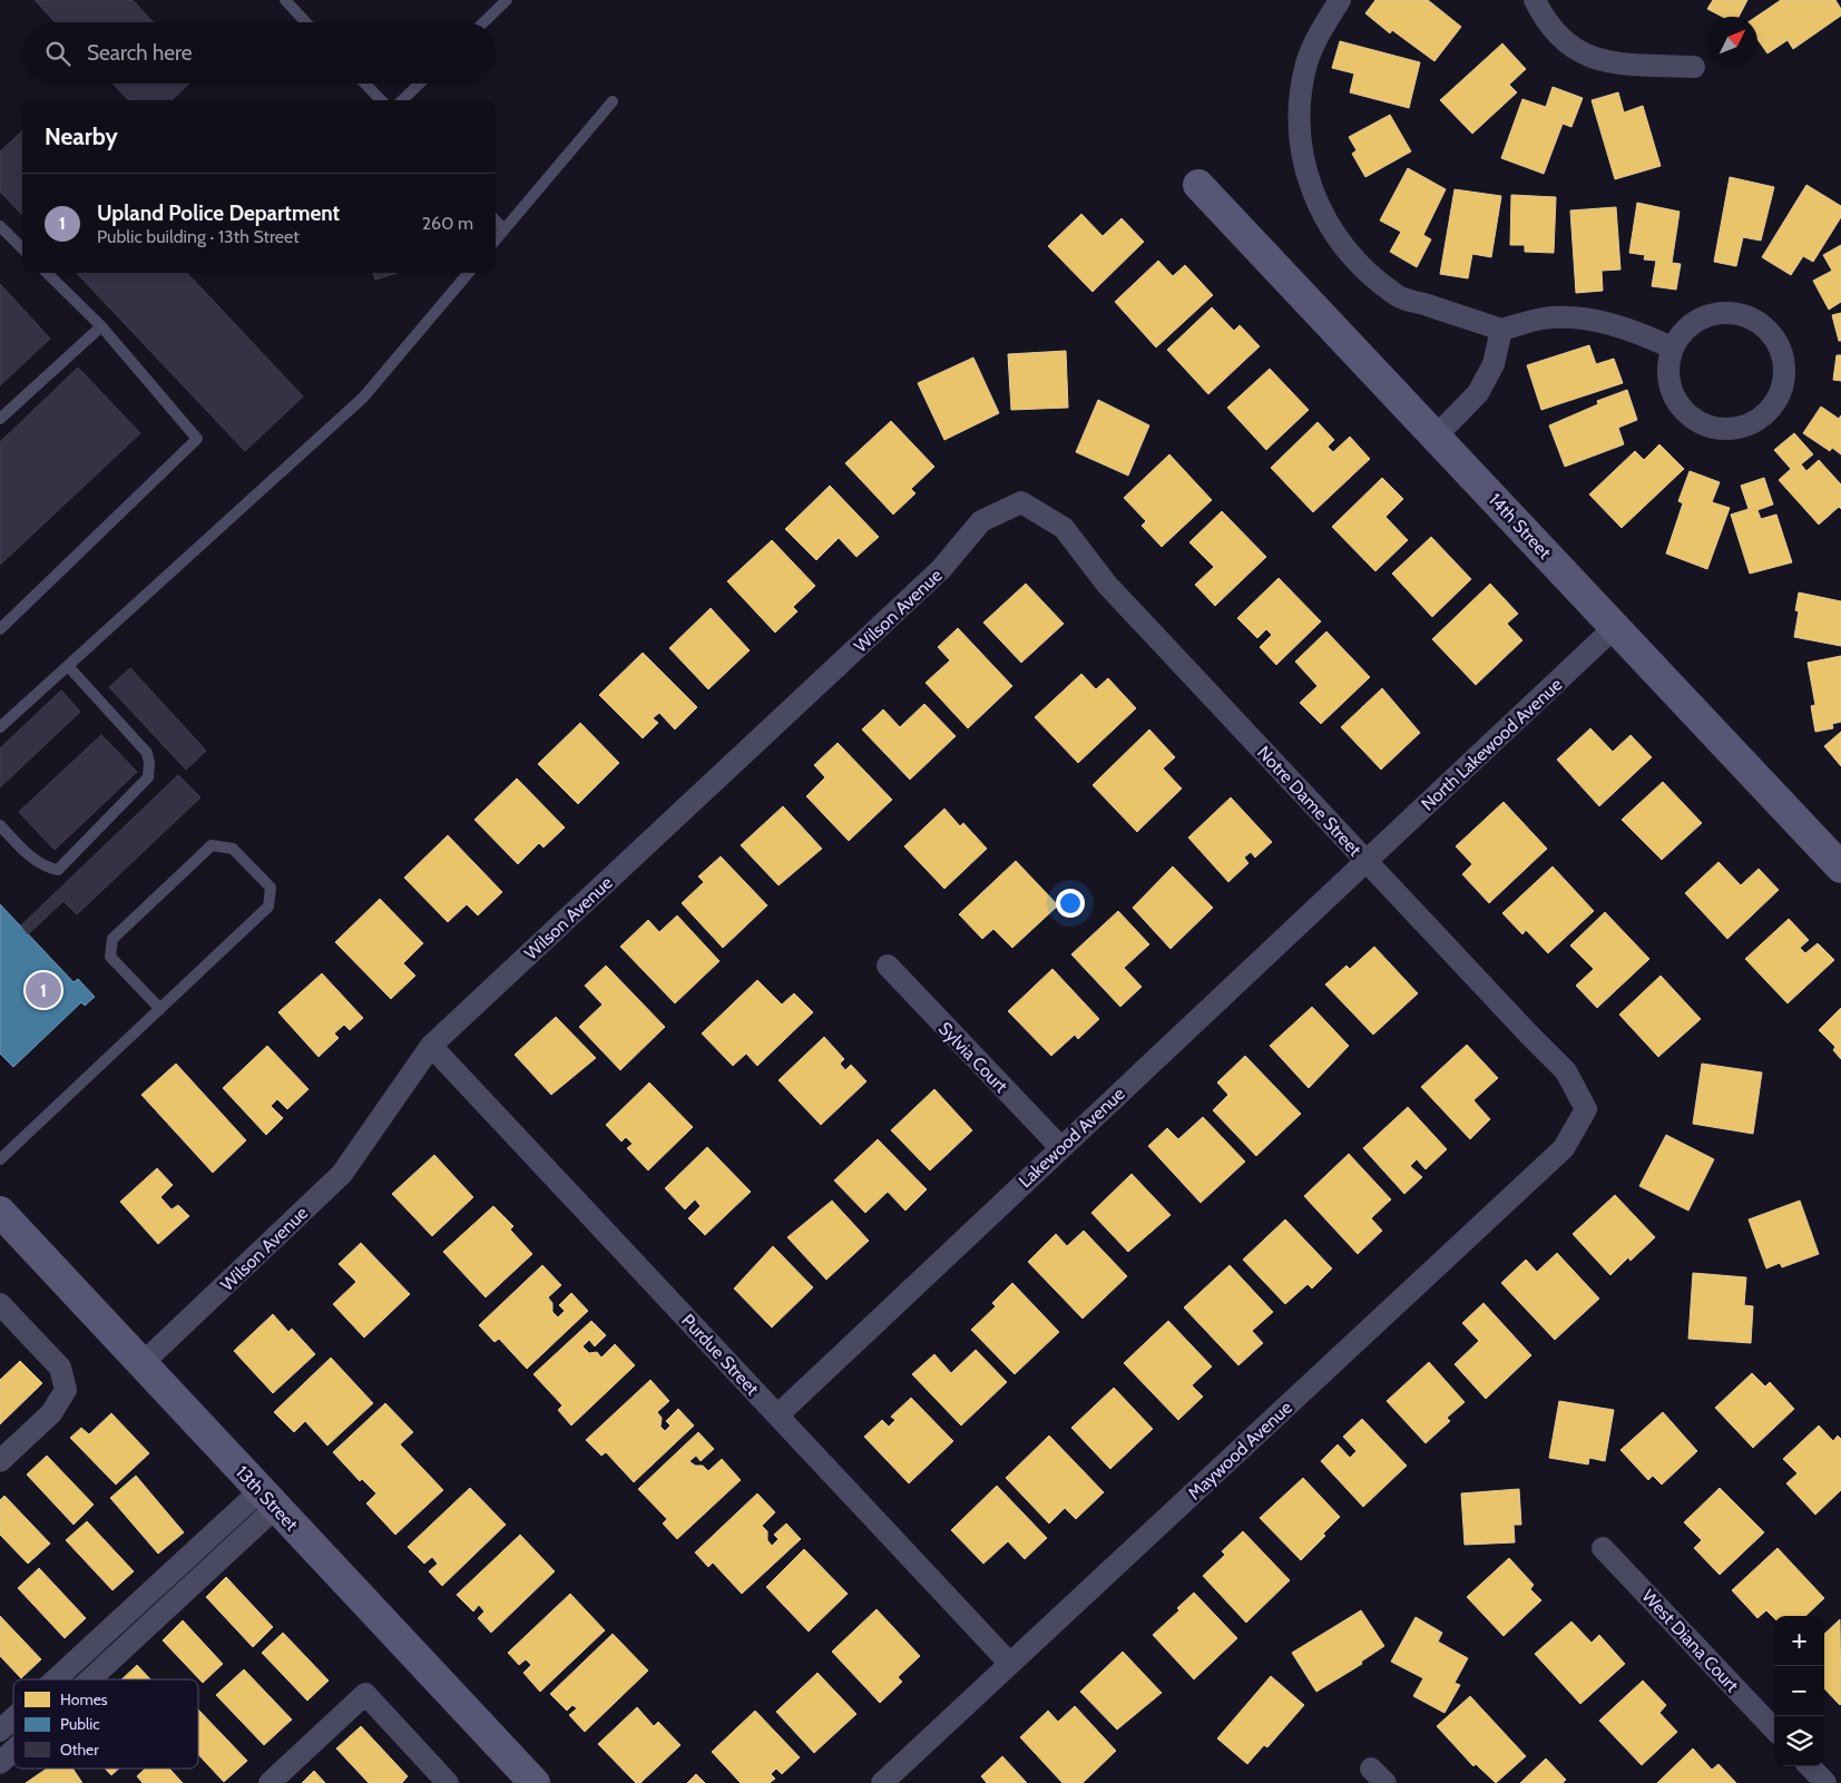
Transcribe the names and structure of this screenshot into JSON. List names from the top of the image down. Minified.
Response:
{"streets":{"street":["14th Street","Wilson Avenue","North Lakewood Avenue","Notre Dame Street","Sylvia Court","Lakewood Avenue","Purdue Street","Maywood Avenue","13th Street","West Diana Court"]},"crossings":[["14th Street","North Lakewood Avenue"],["Wilson Avenue","Notre Dame Street"],["Wilson Avenue","Purdue Street"],["Wilson Avenue","13th Street"],["North Lakewood Avenue","Notre Dame Street"],["North Lakewood Avenue","Lakewood Avenue"],["Notre Dame Street","Lakewood Avenue"],["Notre Dame Street","Maywood Avenue"],["Sylvia Court","Lakewood Avenue"],["Lakewood Avenue","Purdue Street"],["Purdue Street","Maywood Avenue"]],"legend":["Homes","Public","Other"],"north":"top right","page":{"search":"Search here","heading":"Nearby","list":[{"mark":"1","name":"Upland Police Department","note":"Public building · 13th Street","value":"260 m"}],"pins":"1","map_buttons":["+","−"]}}
